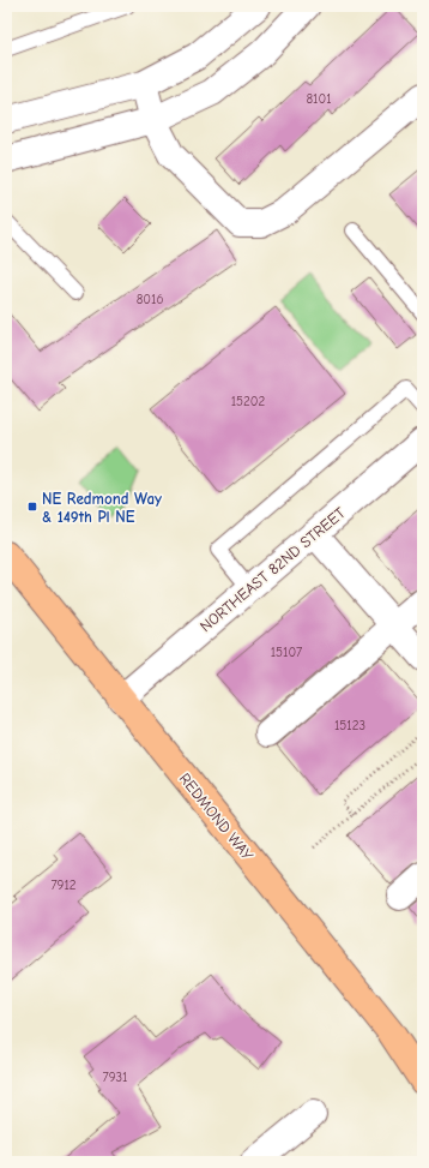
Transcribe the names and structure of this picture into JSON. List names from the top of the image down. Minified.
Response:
{"streets":{"main road":["REDMOND WAY"],"street":["NORTHEAST 82ND STREET"]},"crossings":[["NORTHEAST 82ND STREET","REDMOND WAY"]],"places":{"transit":["NE Redmond Way & 149th Pl NE"]},"house_numbers":["8101","8016","15202","15107","15123","7912","7931"]}
